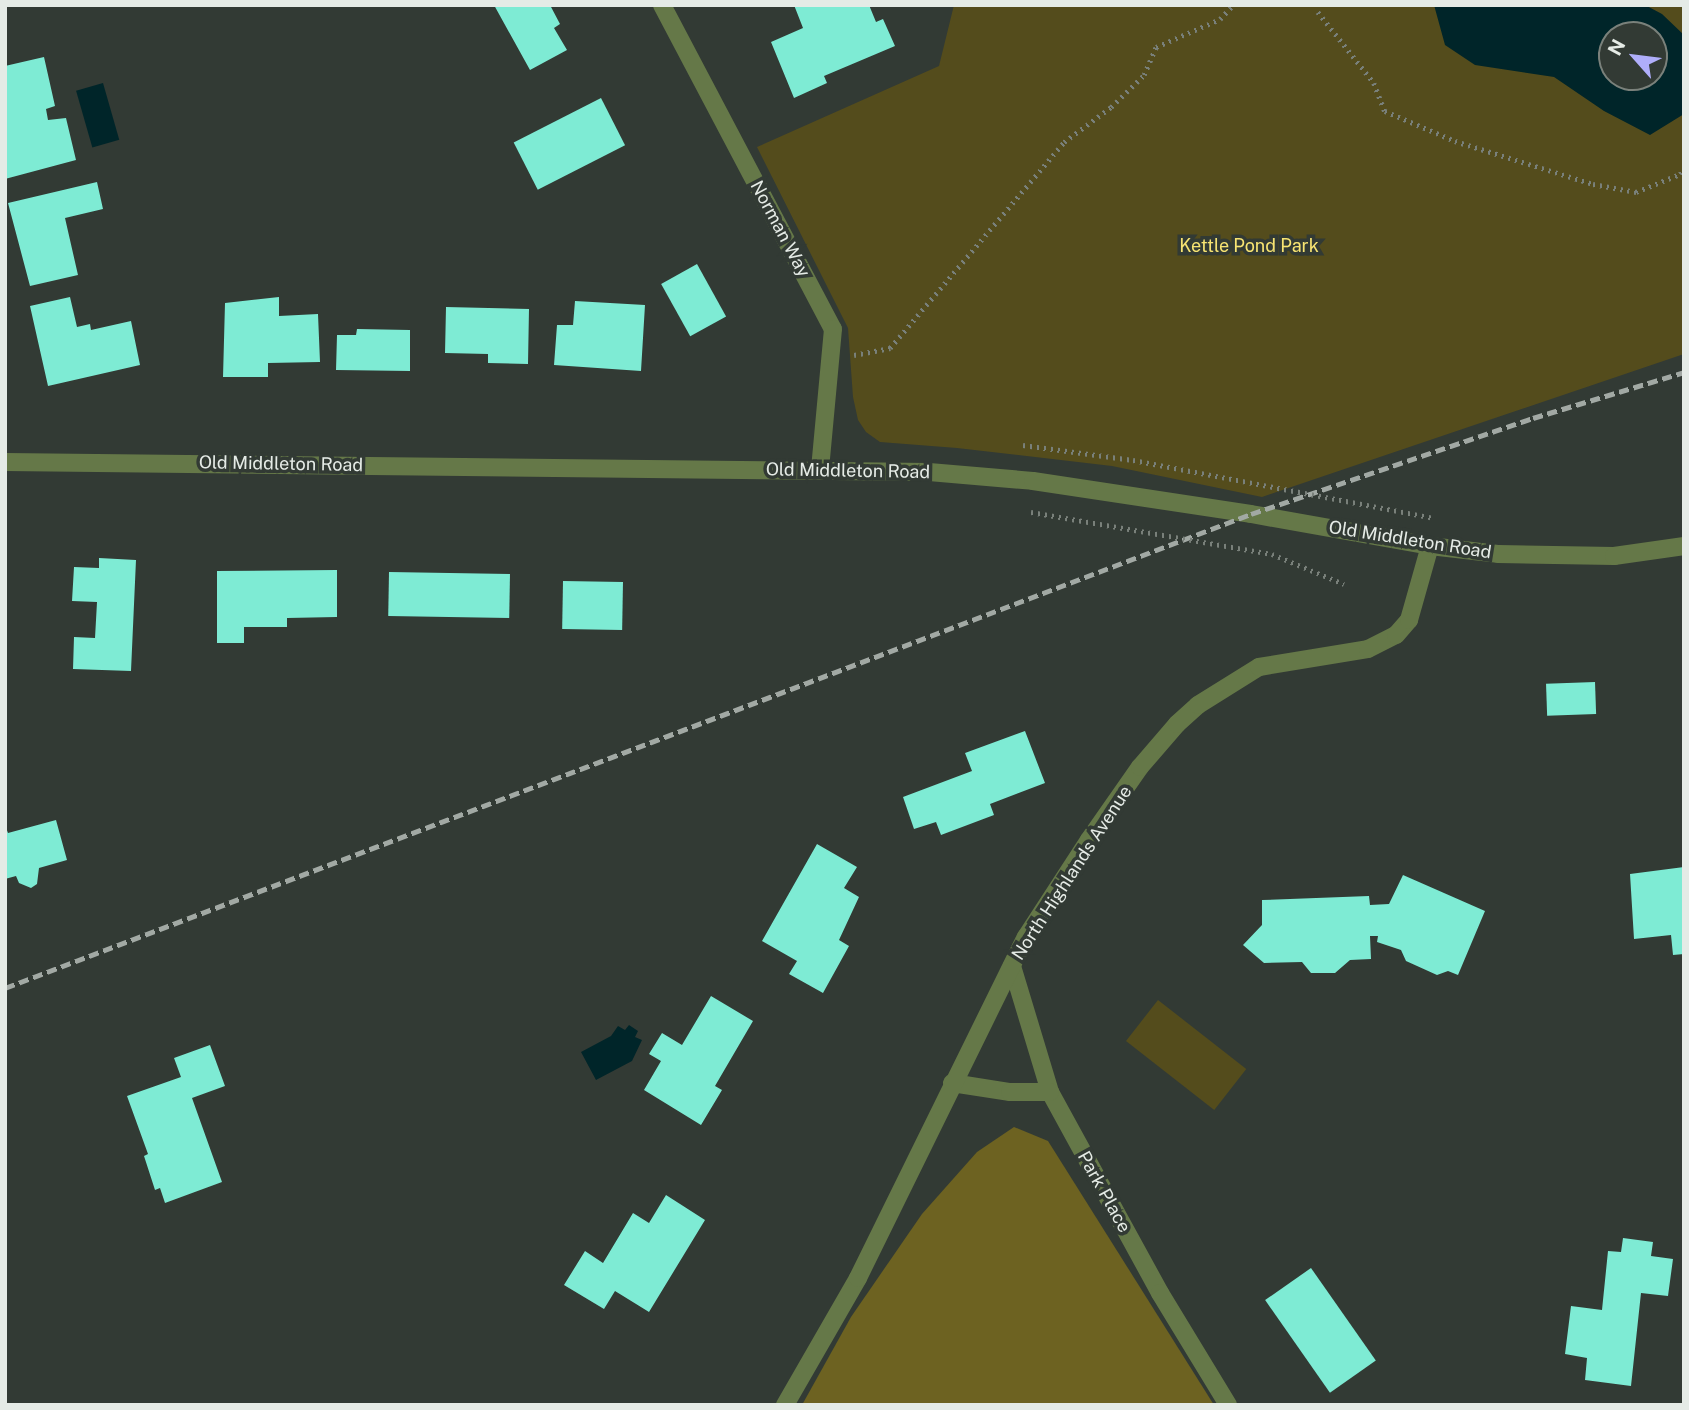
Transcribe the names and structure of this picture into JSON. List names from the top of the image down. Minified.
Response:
{"streets":{"street":["Norman Way","Old Middleton Road","North Highlands Avenue","Park Place"]},"crossings":[["Norman Way","Old Middleton Road"],["Old Middleton Road","North Highlands Avenue"],["North Highlands Avenue","Park Place"]],"parks":["Kettle Pond Park"],"north":"top left"}
